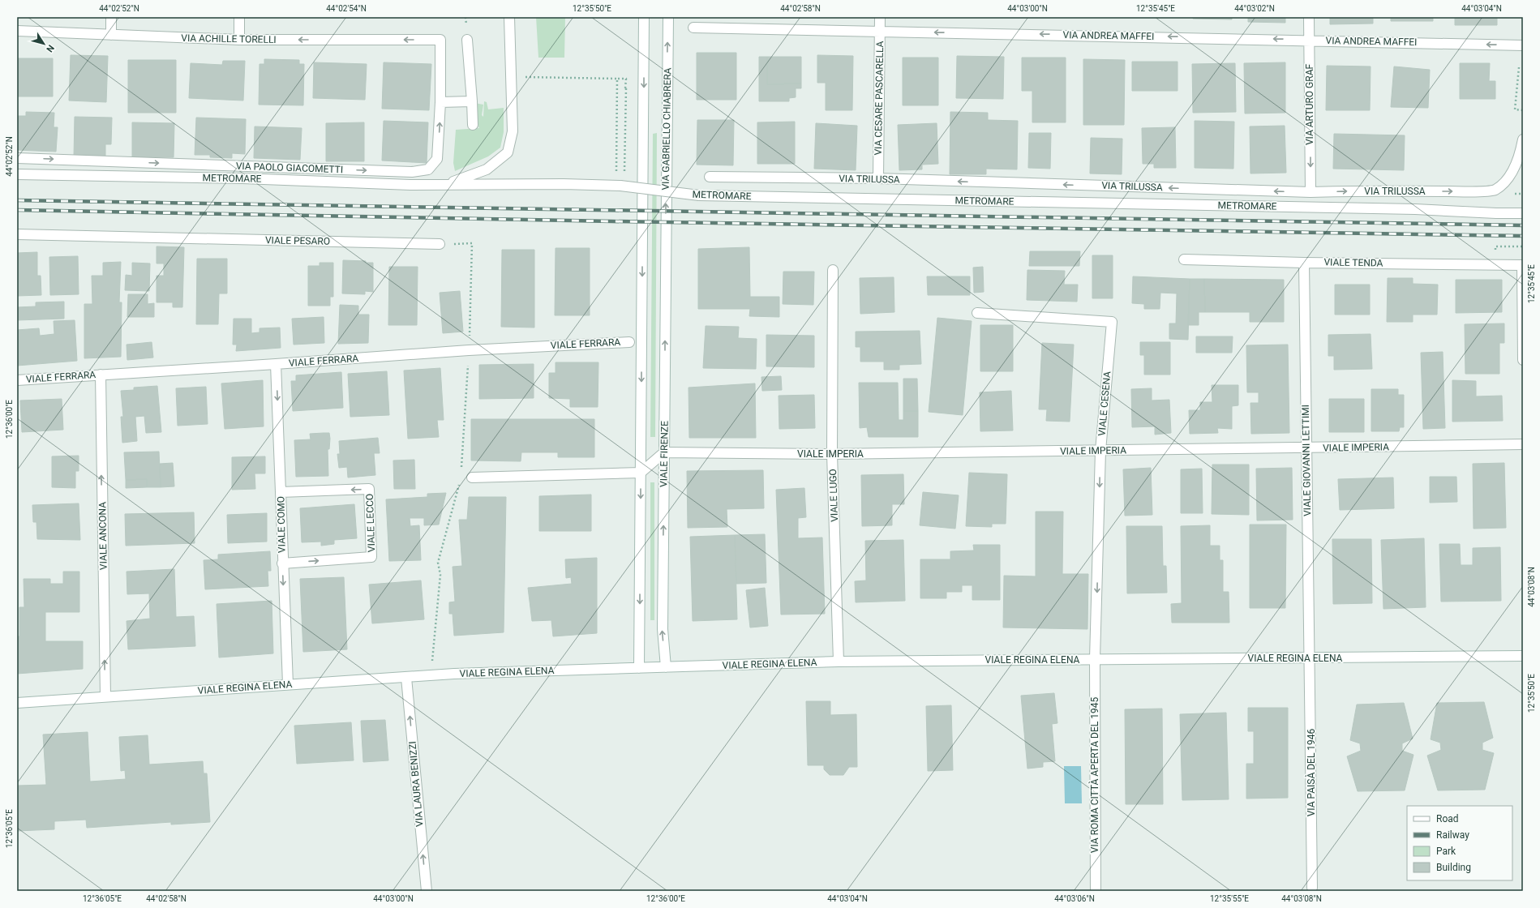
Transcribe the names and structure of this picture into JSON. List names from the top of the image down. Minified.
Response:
{"streets":{"street":["VIA ANDREA MAFFEI","VIA ACHILLE TORELLI","VIA CESARE PASCARELLA","VIA ARTURO GRAF","VIA GABRIELLO CHIABRERA","VIA PAOLO GIACOMETTI","METROMARE","VIA TRILUSSA","VIALE PESARO","VIALE TENDA","VIALE FERRARA","VIALE CESENA","VIALE IMPERIA","VIALE FIRENZE","VIALE GIOVANNI LETTIMI","VIALE LUGO","VIALE LECCO","VIALE COMO","VIALE ANCONA","VIALE REGINA ELENA","VIA PAISÀ DEL 1946","VIA ROMA CITTÀ APERTA DEL 1945","VIA LAURA BENIZZI"]},"crossings":[["VIA ANDREA MAFFEI","VIA CESARE PASCARELLA"],["VIA ANDREA MAFFEI","VIA ARTURO GRAF"],["VIA ACHILLE TORELLI","VIA PAOLO GIACOMETTI"],["VIA CESARE PASCARELLA","VIA TRILUSSA"],["VIA ARTURO GRAF","VIA TRILUSSA"],["VIA GABRIELLO CHIABRERA","VIALE FIRENZE"],["VIALE TENDA","VIALE GIOVANNI LETTIMI"],["VIALE FERRARA","VIALE COMO"],["VIALE FERRARA","VIALE ANCONA"],["VIALE CESENA","VIALE IMPERIA"],["VIALE CESENA","VIALE REGINA ELENA"],["VIALE CESENA","VIA ROMA CITTÀ APERTA DEL 1945"],["VIALE IMPERIA","VIALE FIRENZE"],["VIALE IMPERIA","VIALE GIOVANNI LETTIMI"],["VIALE IMPERIA","VIALE LUGO"],["VIALE FIRENZE","VIALE REGINA ELENA"],["VIALE GIOVANNI LETTIMI","VIALE REGINA ELENA"],["VIALE GIOVANNI LETTIMI","VIA PAISÀ DEL 1946"],["VIALE LUGO","VIALE REGINA ELENA"],["VIALE LECCO","VIALE COMO"],["VIALE COMO","VIALE REGINA ELENA"],["VIALE ANCONA","VIALE REGINA ELENA"],["VIALE REGINA ELENA","VIA PAISÀ DEL 1946"],["VIALE REGINA ELENA","VIA ROMA CITTÀ APERTA DEL 1945"],["VIALE REGINA ELENA","VIA LAURA BENIZZI"]],"one_way":["VIA ANDREA MAFFEI","VIA ACHILLE TORELLI","VIA ARTURO GRAF","VIA PAOLO GIACOMETTI","VIALE CESENA","VIALE COMO","VIALE ANCONA","VIA LAURA BENIZZI"],"legend":["Road","Railway","Park","Building"],"north":"bottom right","coordinates":["44°02'52\"N","44°02'54\"N","12°35'50\"E","44°02'58\"N","44°03'00\"N","12°35'45\"E","44°03'02\"N","44°03'04\"N","12°36'00\"E","44°03'08\"N","12°36'05\"E","44°03'06\"N","12°35'55\"E"]}
